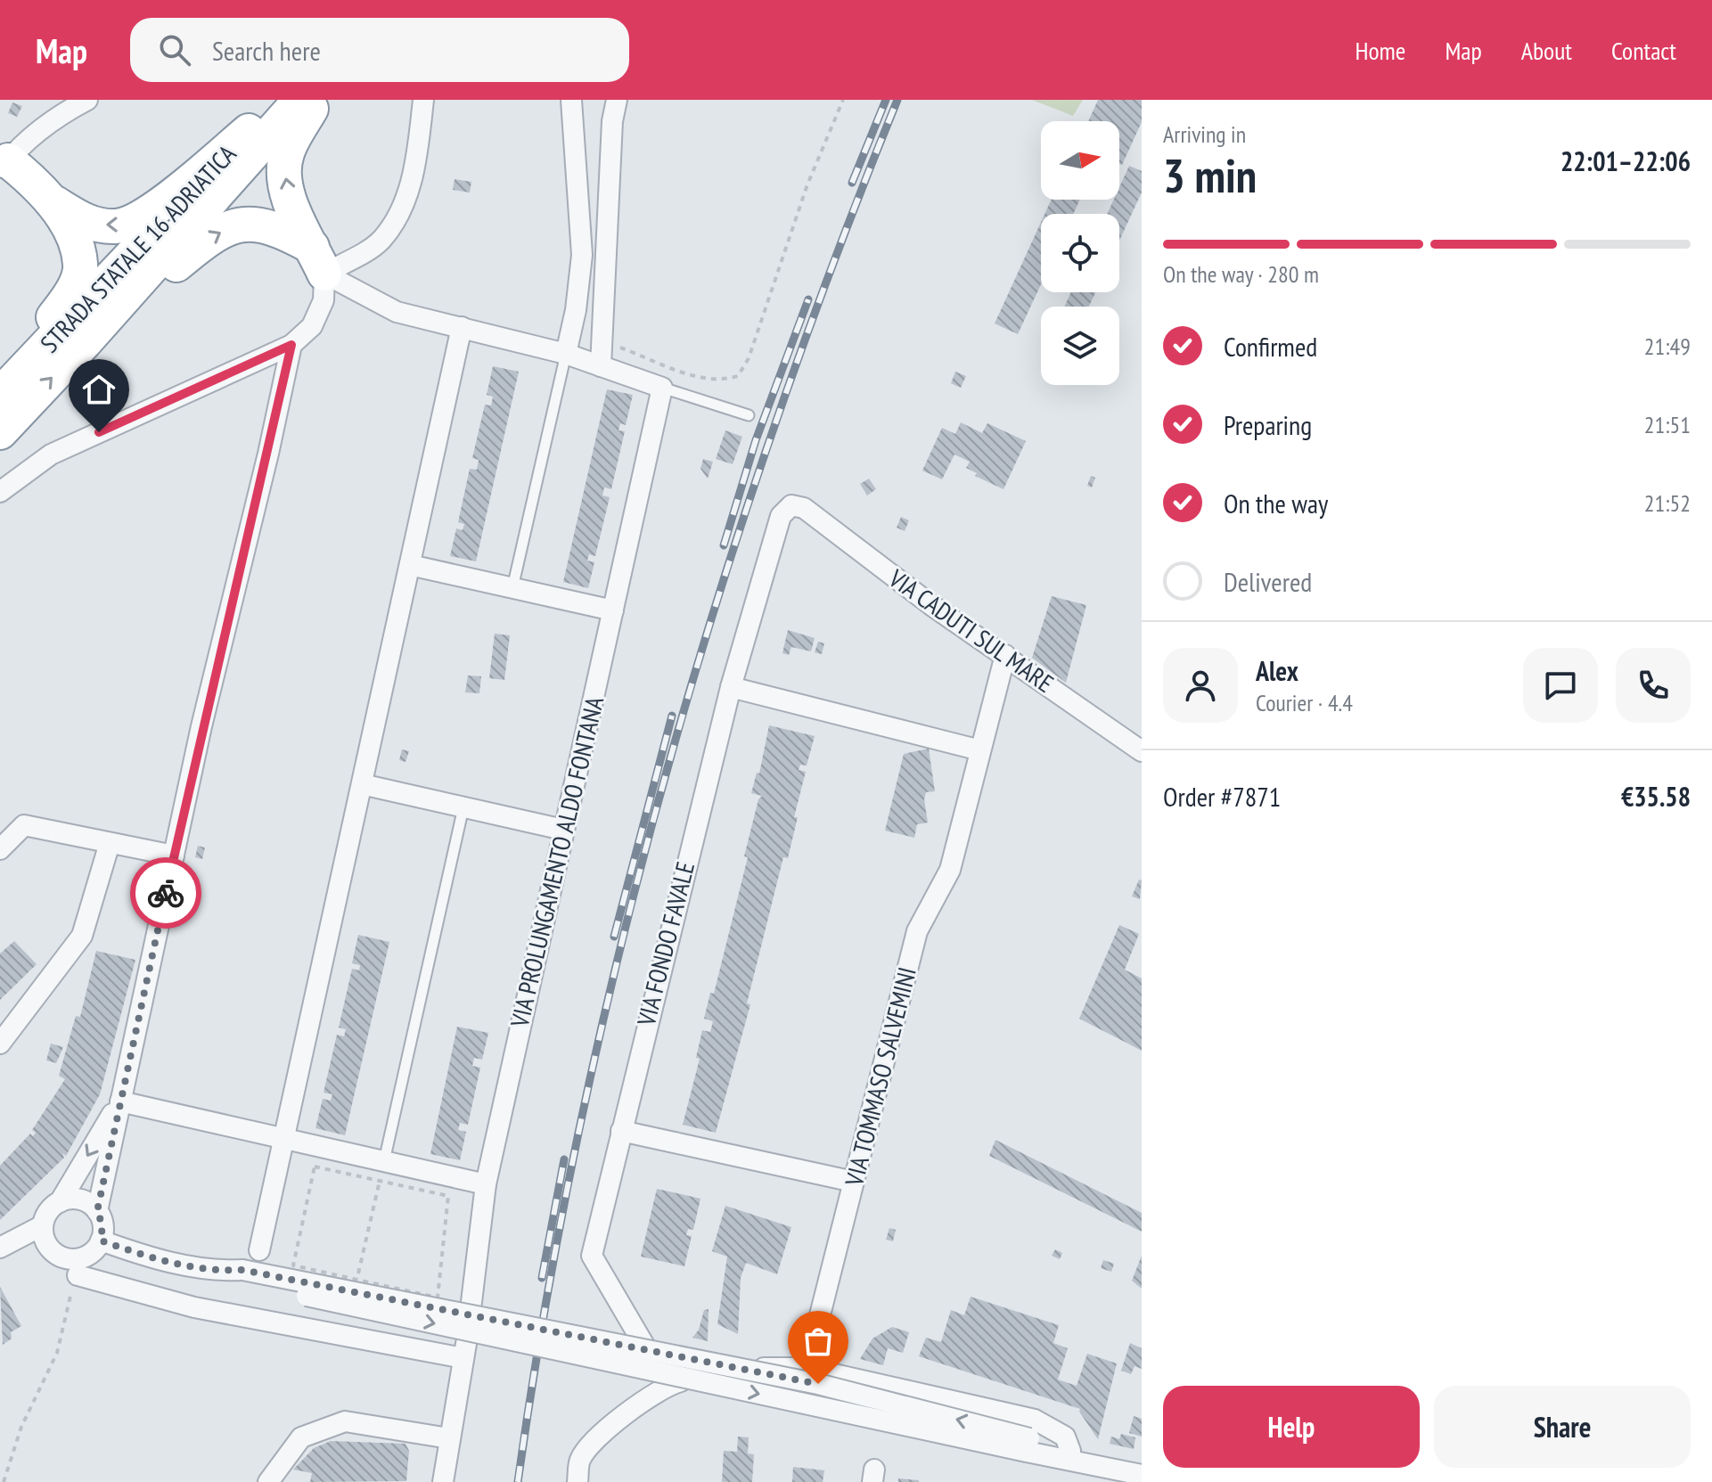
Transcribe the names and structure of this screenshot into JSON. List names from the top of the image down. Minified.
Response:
{"streets":{"highway":["STRADA STATALE 16 ADRIATICA"],"street":["VIA CADUTI SUL MARE","VIA PROLUNGAMENTO ALDO FONTANA","VIA FONDO FAVALE","VIA TOMMASO SALVEMINI"]},"crossings":[["VIA CADUTI SUL MARE","VIA FONDO FAVALE"],["VIA CADUTI SUL MARE","VIA TOMMASO SALVEMINI"]],"north":"right","page":{"header":"Map","search":"Search here","nav":["Home","Map","About","Contact"],"heading":["3 min","Arriving in","22:01–22:06"],"panel":["Alex","Courier · 4.4","Order #7871","€35.58"],"bar":"On the way · 280 m","list":[["Confirmed","21:49"],["Preparing","21:51"],["On the way","21:52"],"Delivered"],"buttons":["Help","Share"]}}
